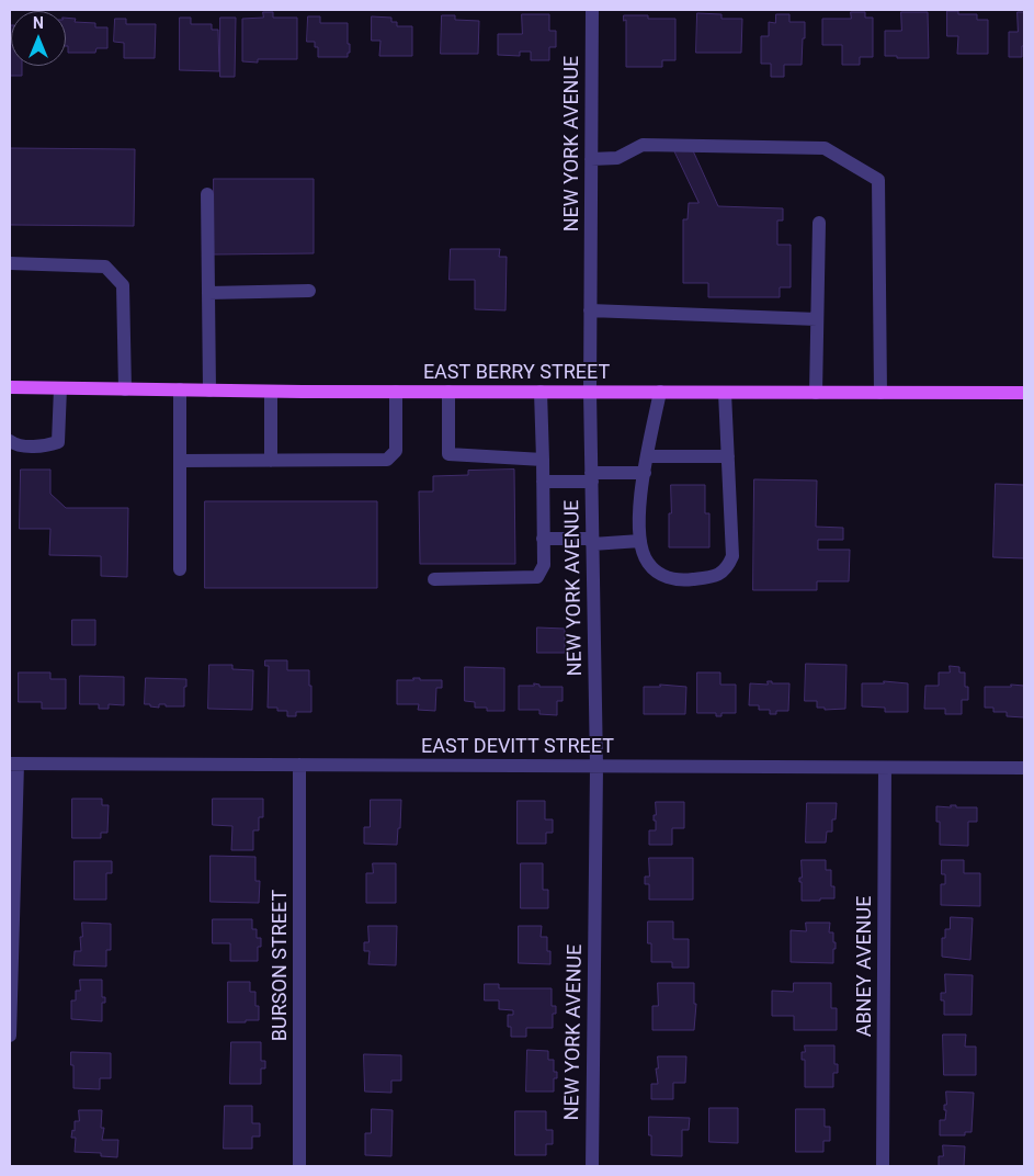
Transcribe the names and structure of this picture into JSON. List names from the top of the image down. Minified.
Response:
{"streets":{"main road":["EAST BERRY STREET"],"street":["NEW YORK AVENUE","EAST DEVITT STREET","BURSON STREET","ABNEY AVENUE"]},"crossings":[["NEW YORK AVENUE","EAST BERRY STREET"],["NEW YORK AVENUE","EAST DEVITT STREET"],["EAST DEVITT STREET","BURSON STREET"],["EAST DEVITT STREET","ABNEY AVENUE"]],"north":"top"}
